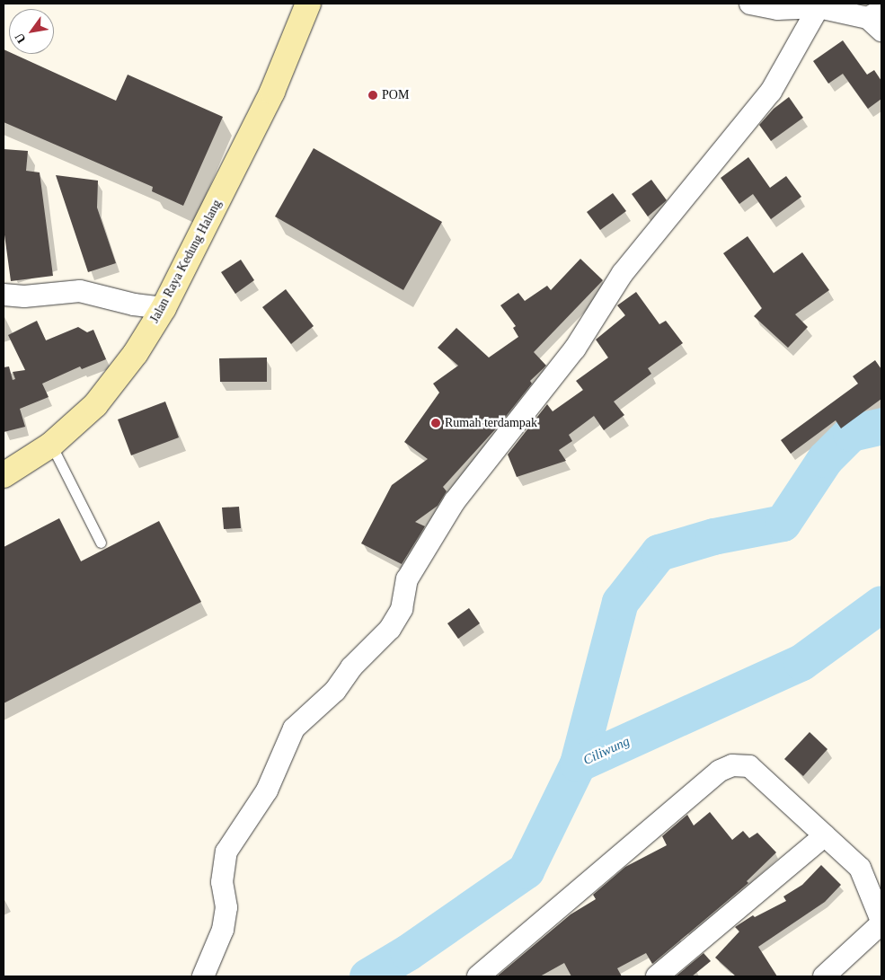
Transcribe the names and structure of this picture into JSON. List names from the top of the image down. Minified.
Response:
{"streets":{"main road":["Jalan Raya Kedung Halang"]},"water":["Ciliwung"],"places":["POM","Rumah terdampak"],"north":"bottom left"}
